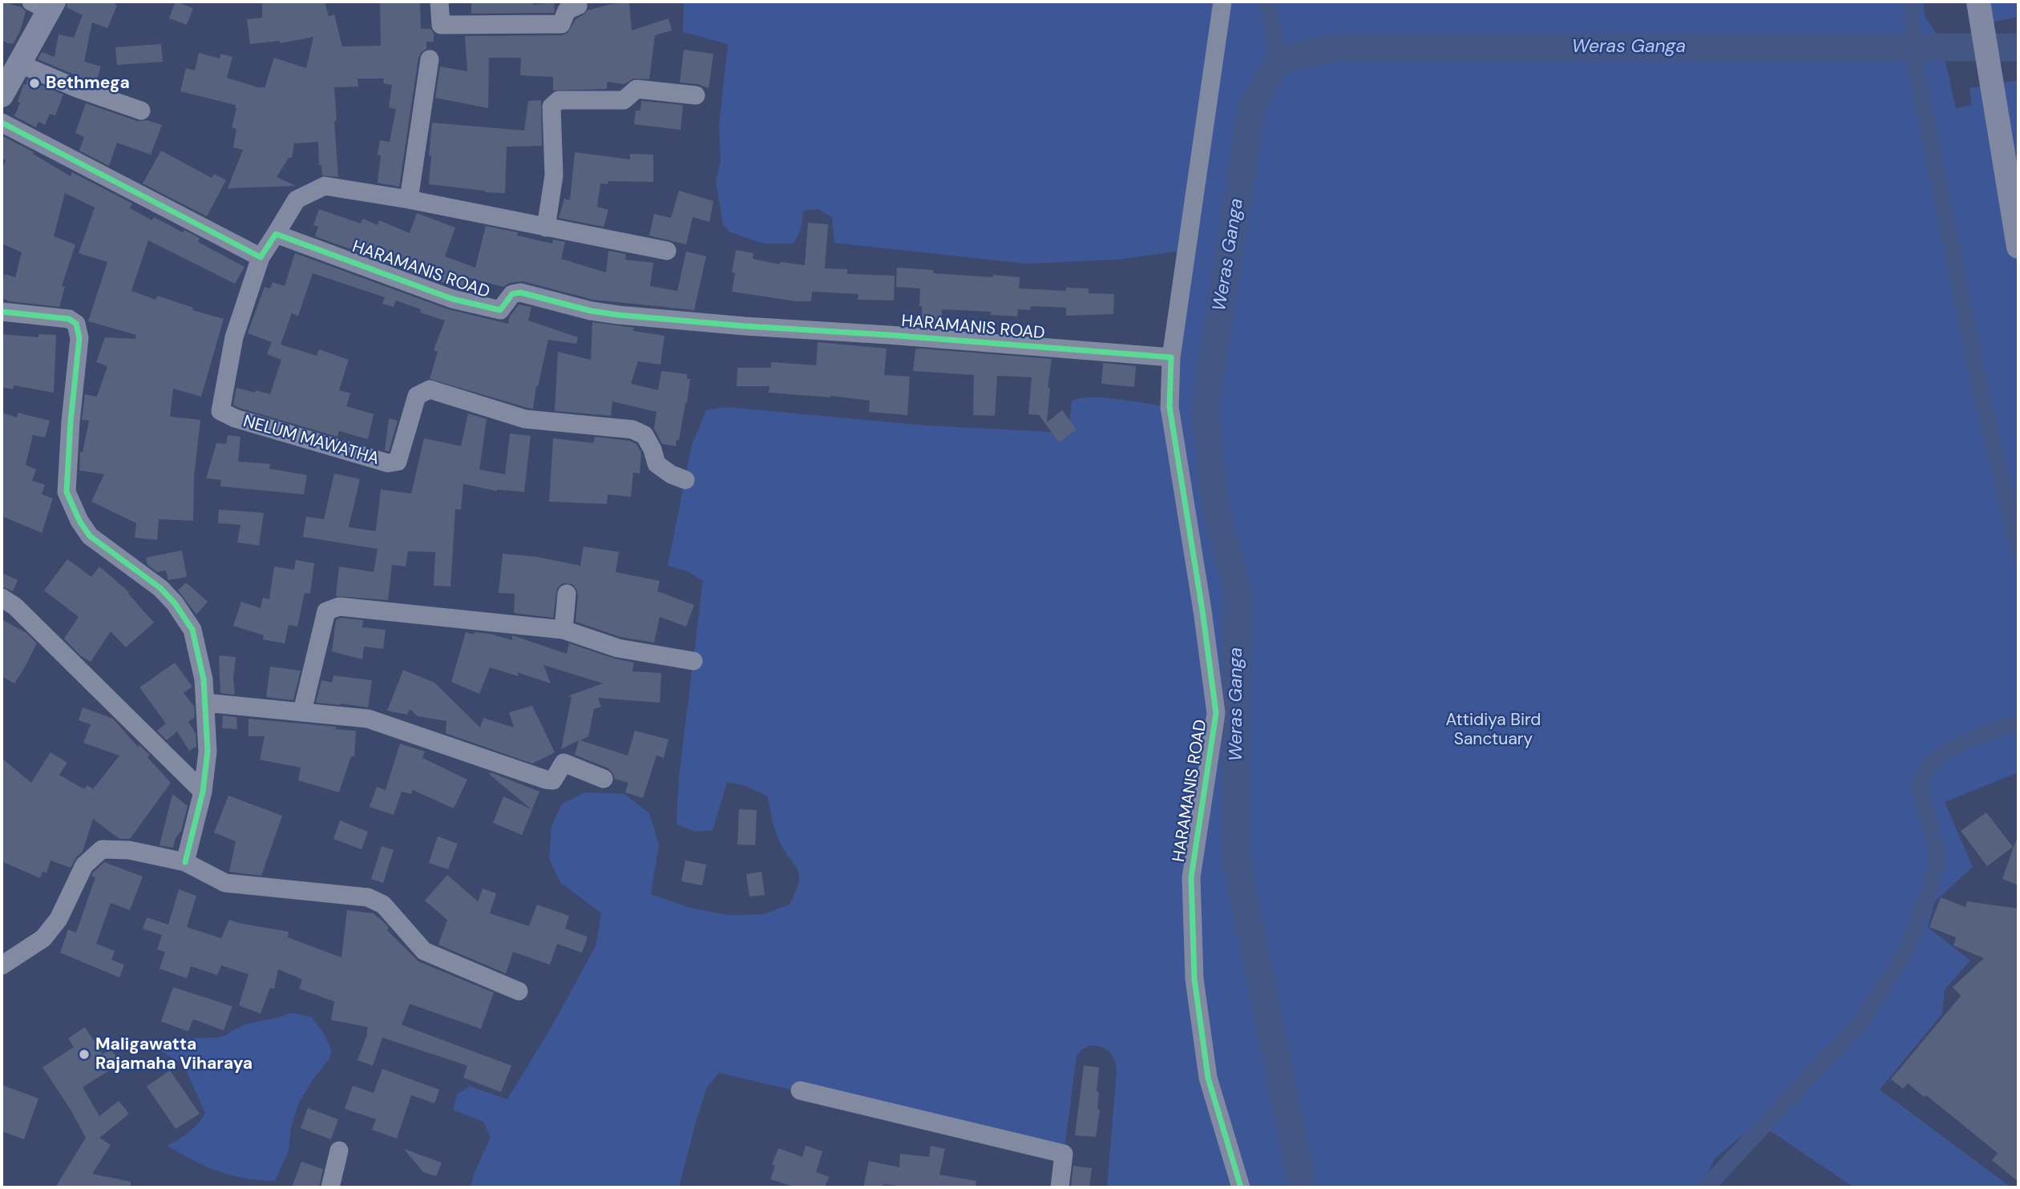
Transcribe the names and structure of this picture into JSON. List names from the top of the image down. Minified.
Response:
{"streets":{"street":["HARAMANIS ROAD","NELUM MAWATHA"]},"water":["Weras Ganga"],"parks":["Attidiya Bird Sanctuary"],"places":["Bethmega","Maligawatta Rajamaha Viharaya"]}
